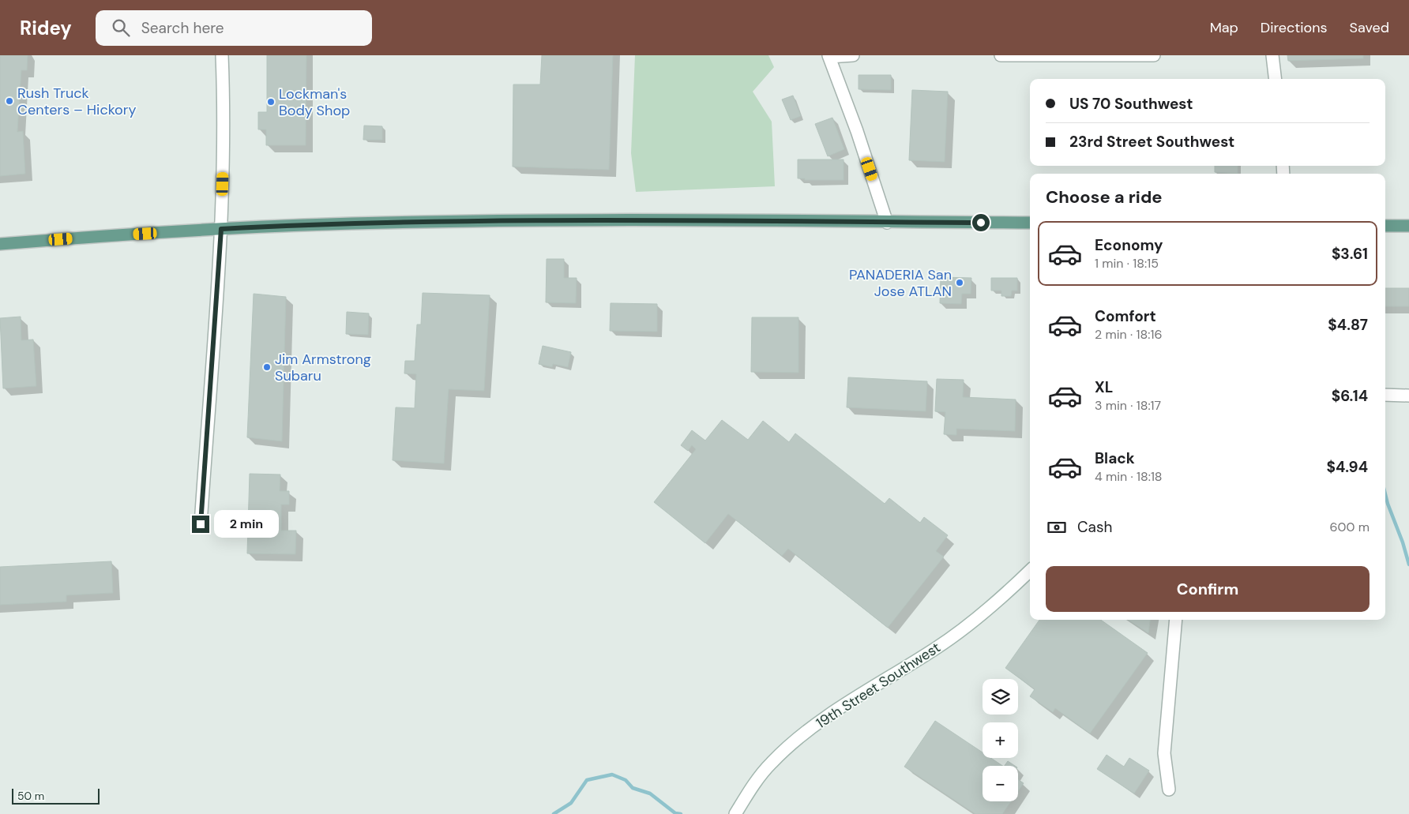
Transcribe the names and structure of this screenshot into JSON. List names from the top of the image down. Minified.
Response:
{"streets":{"street":["19th Street Southwest"]},"places":["Rush Truck Centers – Hickory","Lockman's Body Shop","PANADERIA San Jose ATLAN","Jim Armstrong Subaru"],"scale_bar":"50 m","page":{"header":"Ridey","search":"Search here","nav":["Map","Directions","Saved"],"banner":["US 70 Southwest","23rd Street Southwest"],"heading":"Choose a ride","list":[{"name":"Economy","note":"1 min · 18:15","value":"$3.61"},{"name":"Comfort","note":"2 min · 18:16","value":"$4.87"},{"name":"XL","note":"3 min · 18:17","value":"$6.14"},{"name":"Black","note":"4 min · 18:18","value":"$4.94"}],"pay":["Cash","600 m"],"bubble":"2 min","buttons":"Confirm","map_buttons":["+","−"],"scale":"50 m"}}
